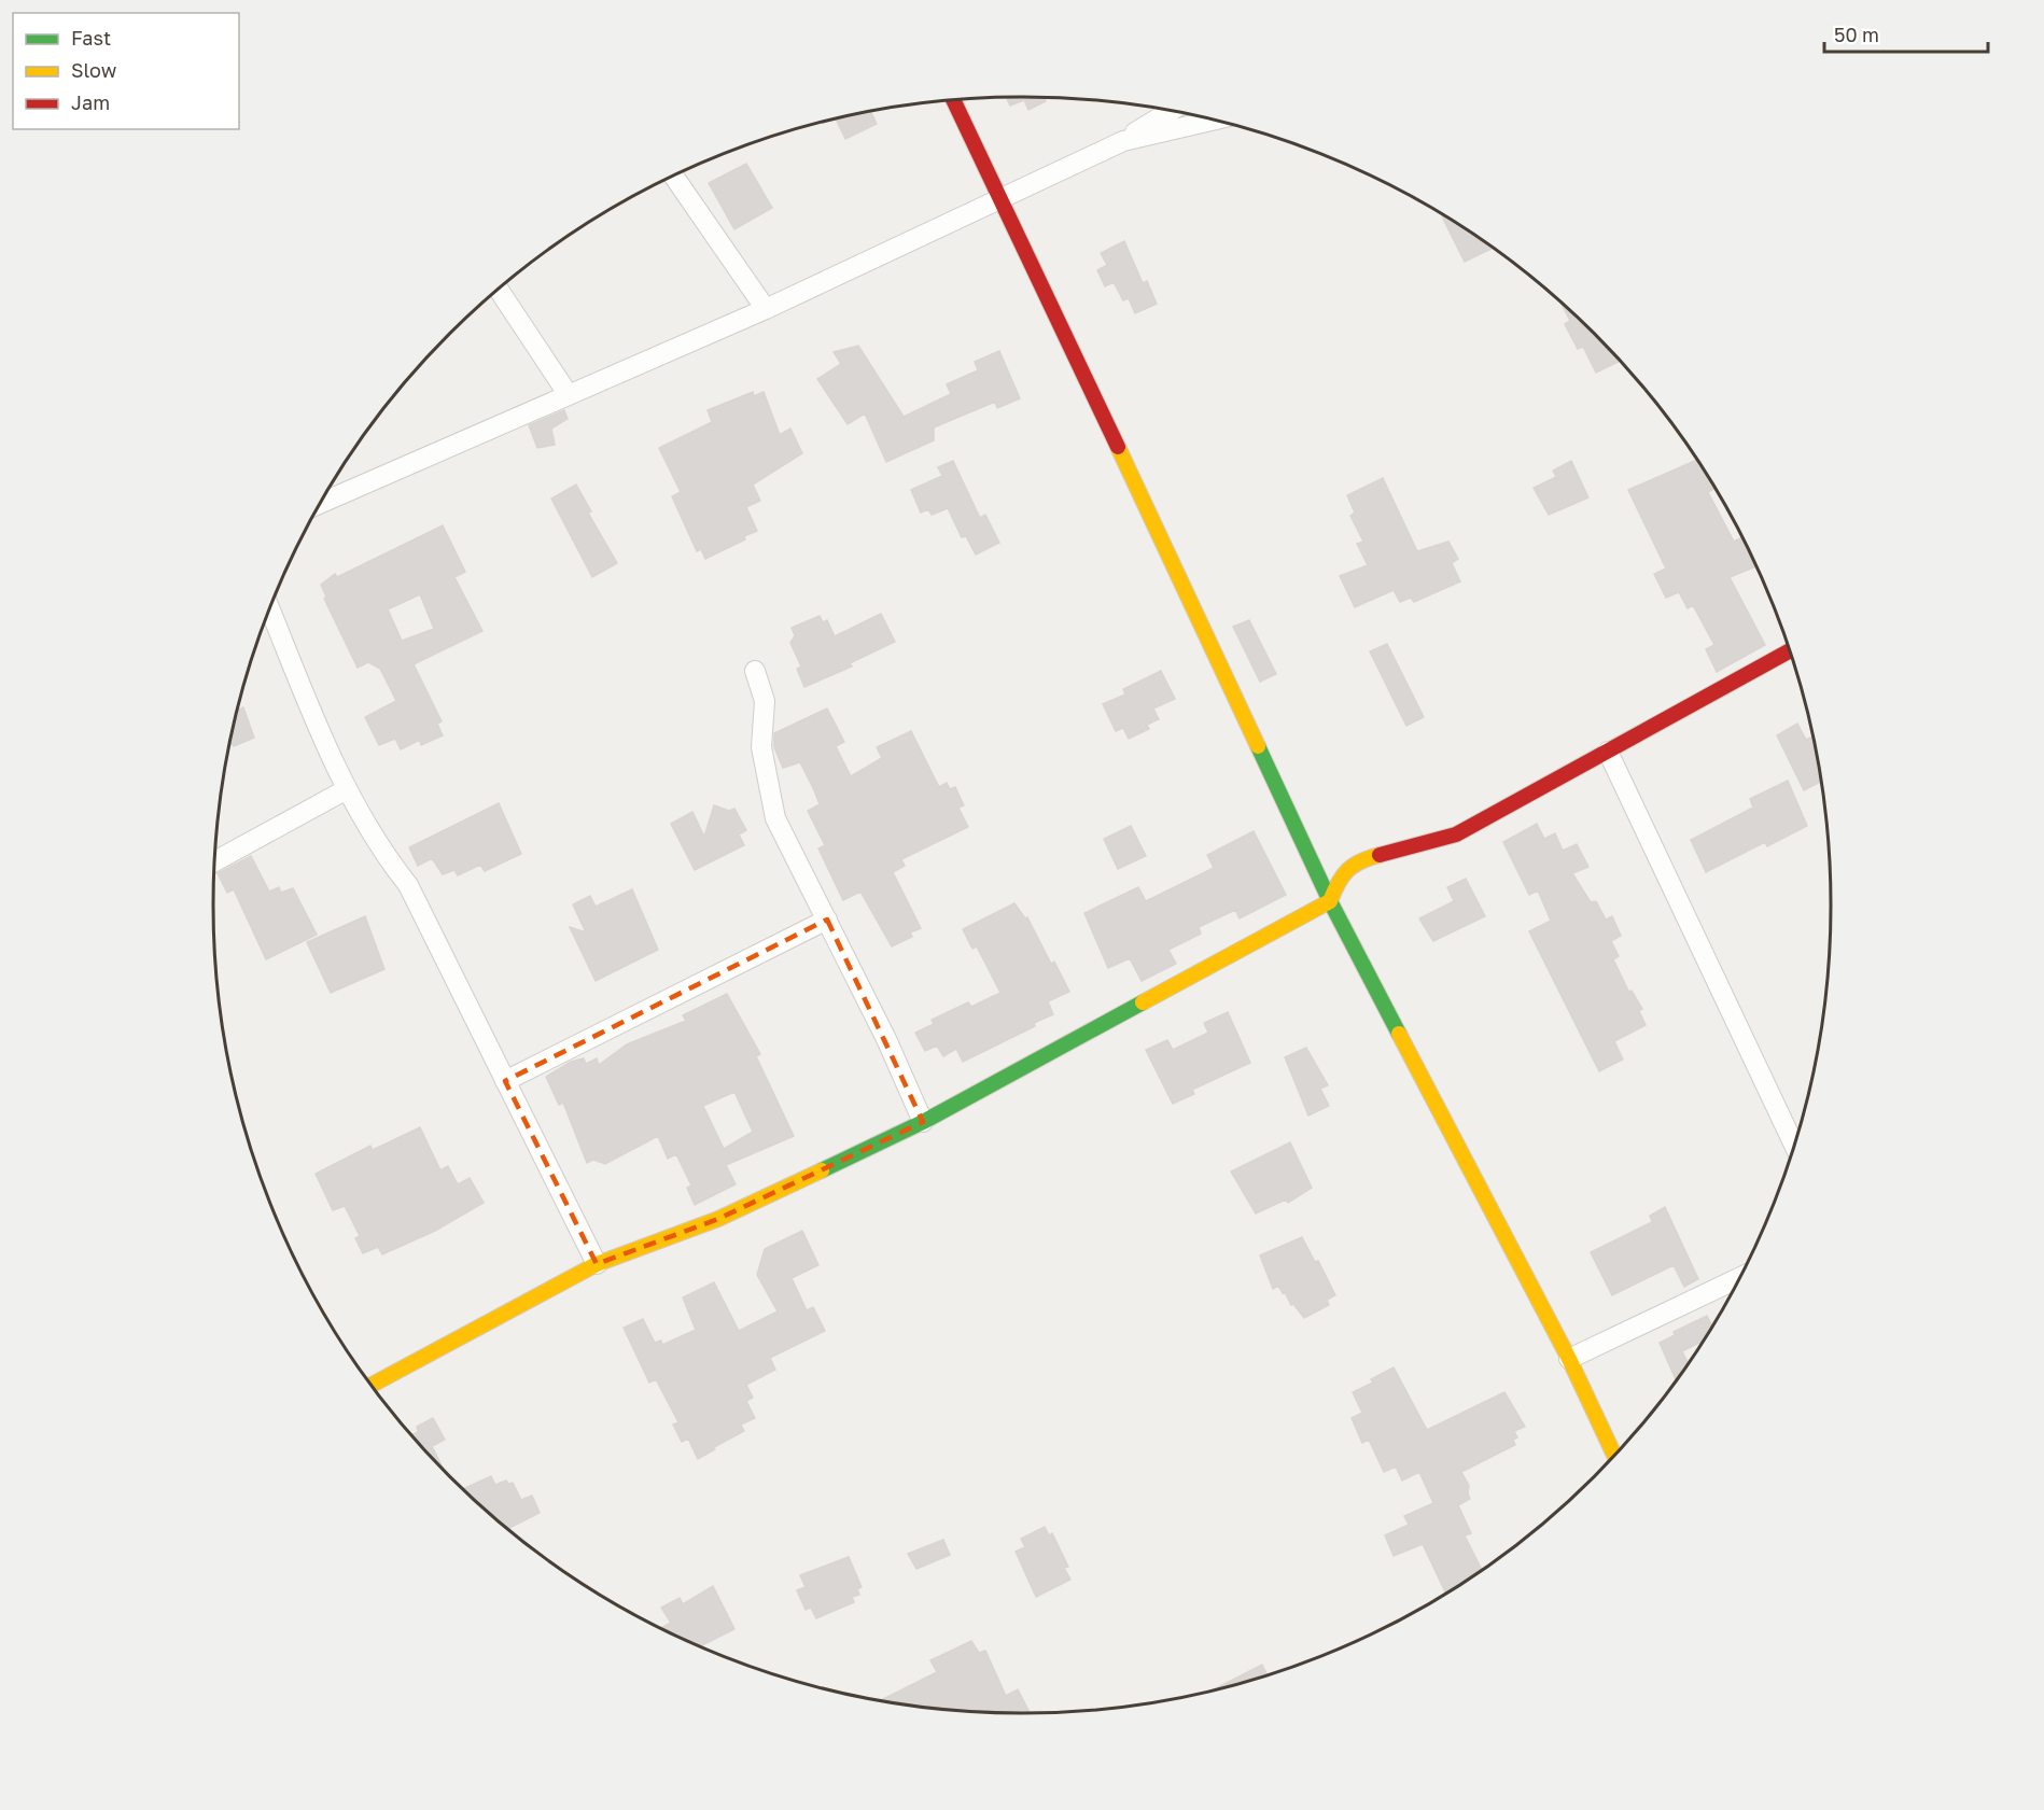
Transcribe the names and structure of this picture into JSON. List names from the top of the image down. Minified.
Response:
{"legend":["Fast","Slow","Jam"],"scale_bar":"50 m"}
